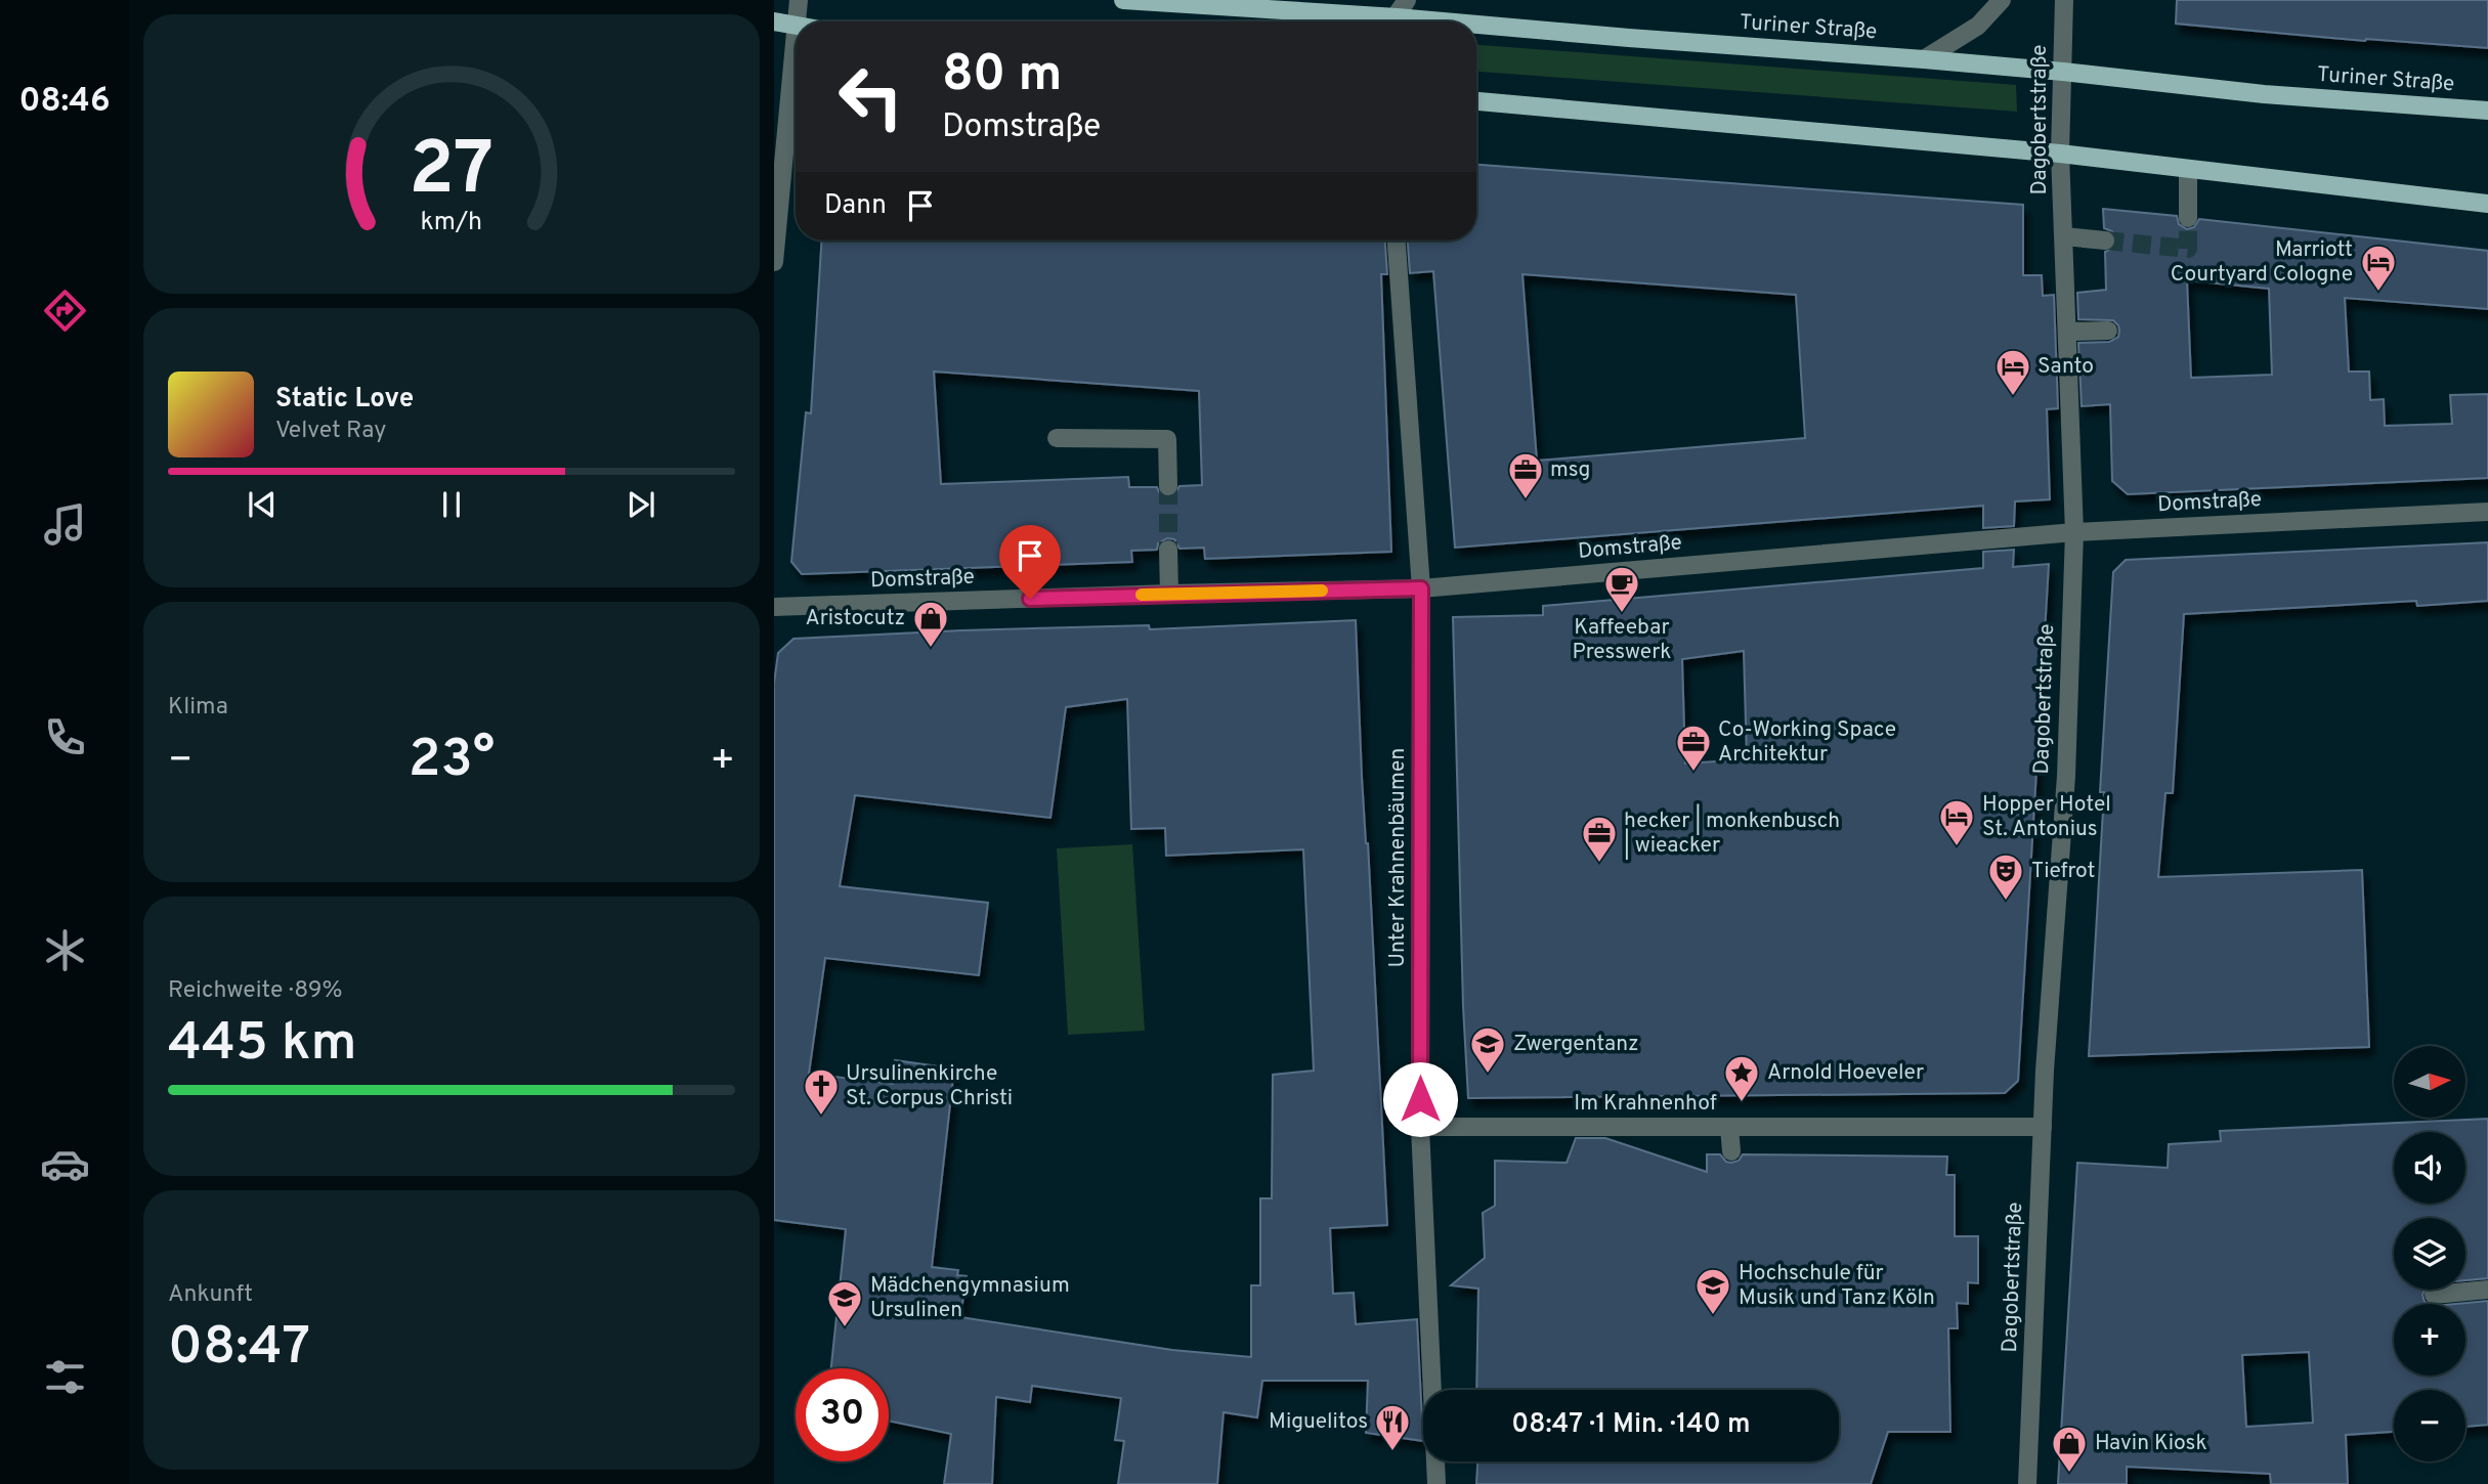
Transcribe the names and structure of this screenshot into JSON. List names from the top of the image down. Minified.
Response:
{"streets":{"main road":["Turiner Straße"],"street":["Dagobertstraße","Domstraße","Unter Krahnenbäumen","Im Krahnenhof"]},"crossings":[["Turiner Straße","Dagobertstraße"],["Dagobertstraße","Domstraße"],["Dagobertstraße","Im Krahnenhof"],["Domstraße","Unter Krahnenbäumen"],["Unter Krahnenbäumen","Im Krahnenhof"]],"places":{"hotel":["Marriott Courtyard Cologne","Santo","Hopper Hotel St. Antonius"],"office":["msg","Co-Working Space Architektur","hecker | monkenbusch | wieacker"],"cafe":["Kaffeebar Presswerk"],"shop":["Aristocutz","Havin Kiosk"],"theatre":["Tiefrot"],"school or university":["Zwergentanz","Hochschule für Musik und Tanz Köln","Mädchengymnasium Ursulinen"],"place":["Arnold Hoeveler"],"church":["Ursulinenkirche St. Corpus Christi"],"restaurant":["Miguelitos"]},"north":"right","page":{"tabs":"08:46","turn":["80 m","Domstraße"],"then":"Dann","song":["Static Love","Velvet Ray"],"tile":["Klima",["Reichweite · 89%","445 km"],["Ankunft","08:47"]],"heat":["−","23°","+"],"map_buttons":["+","−"],"limit":"30","trip":"08:47 · 1 Min. · 140 m","gauge":["27","km/h"]}}
